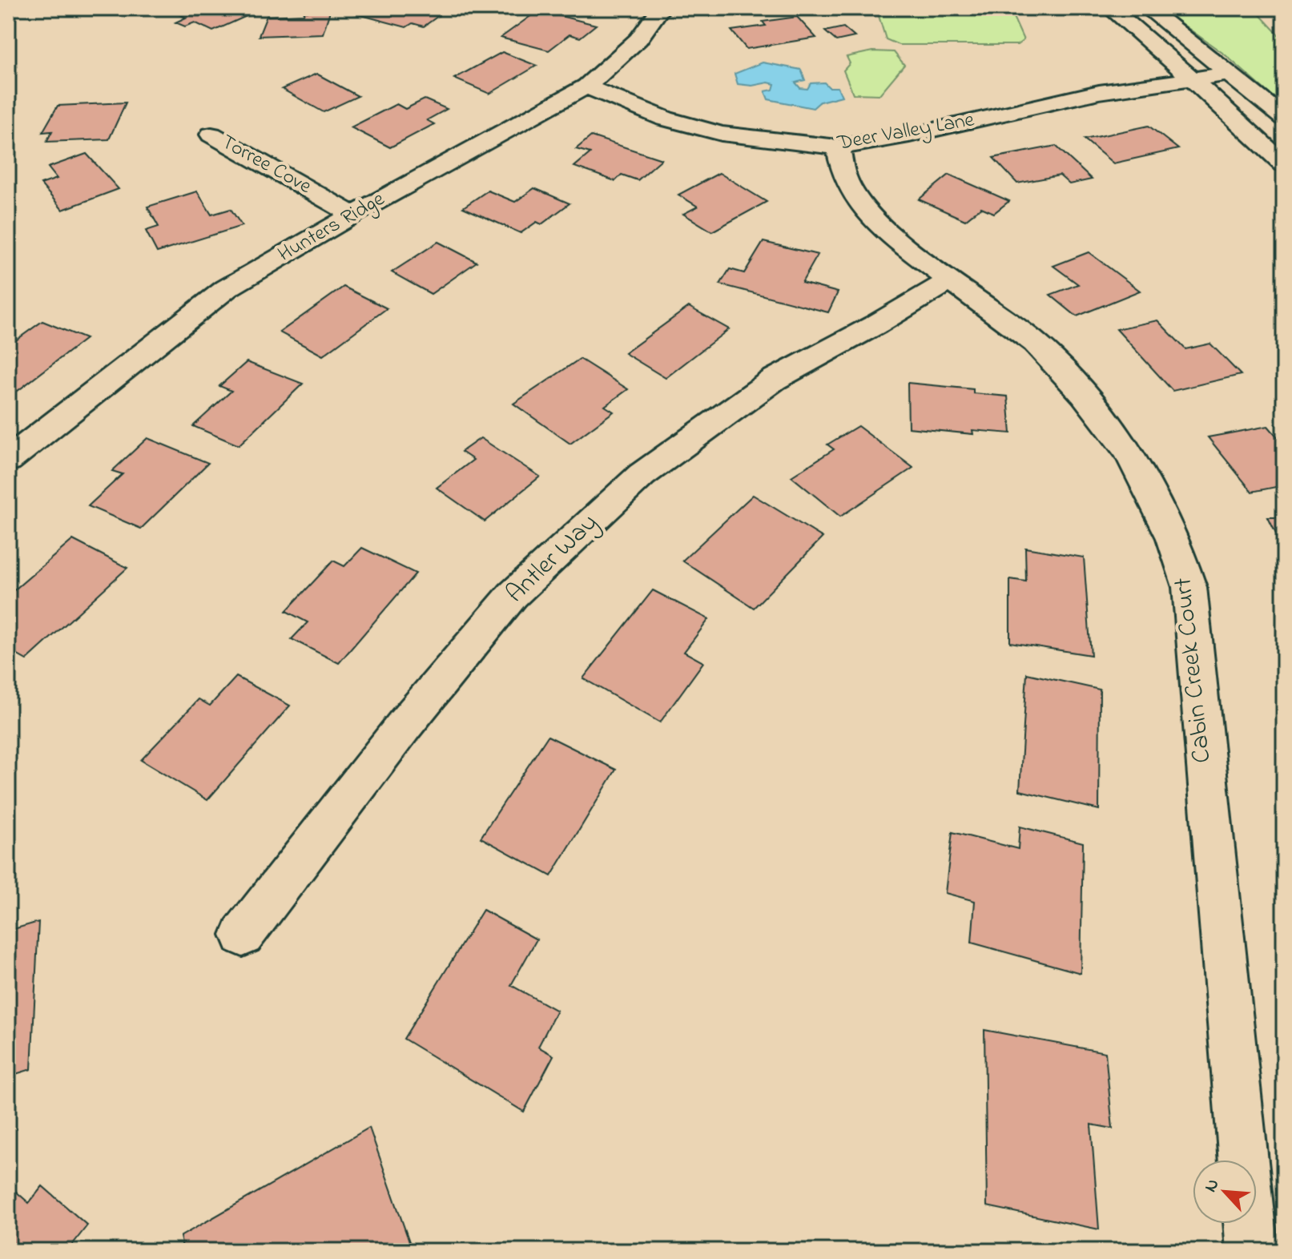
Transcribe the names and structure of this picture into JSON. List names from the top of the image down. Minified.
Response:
{"streets":{"street":["Deer Valley Lane","Torree Cove","Hunters Ridge","Antler Way","Cabin Creek Court"]},"crossings":[["Deer Valley Lane","Hunters Ridge"],["Deer Valley Lane","Cabin Creek Court"],["Torree Cove","Hunters Ridge"],["Antler Way","Cabin Creek Court"]],"north":"top left"}
